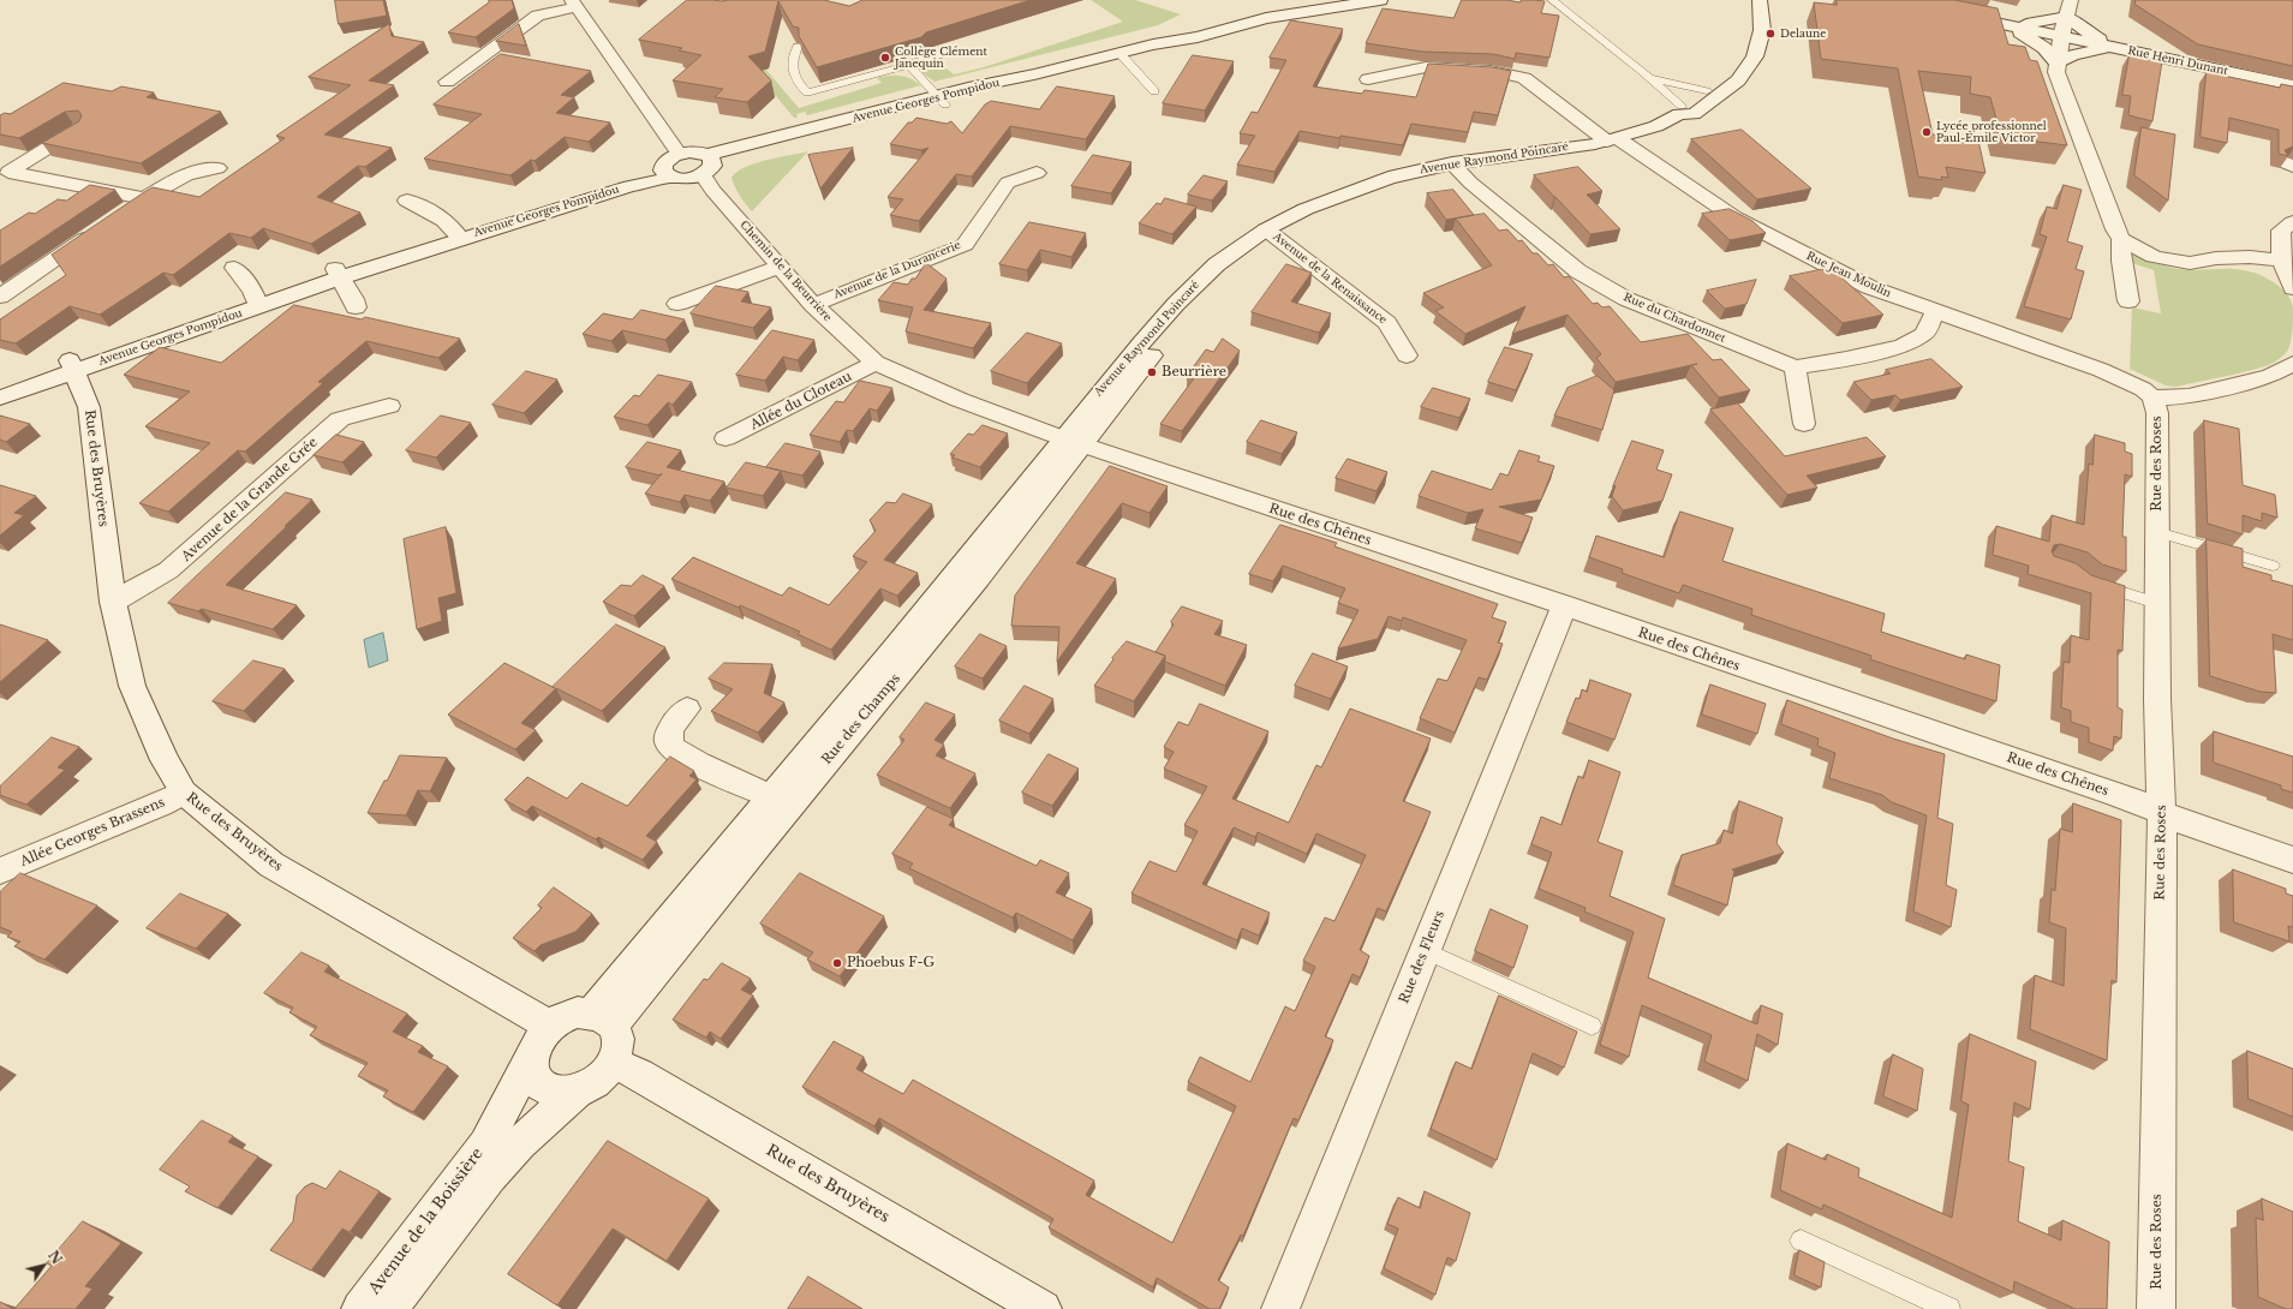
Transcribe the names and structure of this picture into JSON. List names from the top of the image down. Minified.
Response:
{"streets":{"street":["Rue Henri Dunant","Avenue Georges Pompidou","Avenue Raymond Poincaré","Avenue de la Durancerie","Chemin de la Beurrière","Rue Jean Moulin","Avenue de la Renaissance","Rue du Chardonnet","Allée du Cloteau","Rue des Roses","Rue des Bruyères","Avenue de la Grande Grée","Rue des Chênes","Rue des Champs","Allée Georges Brassens","Rue des Fleurs","Avenue de la Boissière"]},"crossings":[["Avenue Georges Pompidou","Chemin de la Beurrière"],["Avenue Georges Pompidou","Rue des Bruyères"],["Avenue Raymond Poincaré","Chemin de la Beurrière"],["Avenue Raymond Poincaré","Rue Jean Moulin"],["Avenue Raymond Poincaré","Avenue de la Renaissance"],["Avenue Raymond Poincaré","Rue du Chardonnet"],["Avenue Raymond Poincaré","Rue des Chênes"],["Avenue Raymond Poincaré","Rue des Champs"],["Avenue de la Durancerie","Chemin de la Beurrière"],["Chemin de la Beurrière","Allée du Cloteau"],["Chemin de la Beurrière","Rue des Chênes"],["Chemin de la Beurrière","Rue des Champs"],["Rue Jean Moulin","Rue des Roses"],["Rue des Roses","Rue des Chênes"],["Rue des Bruyères","Avenue de la Grande Grée"],["Rue des Bruyères","Rue des Champs"],["Rue des Bruyères","Allée Georges Brassens"],["Rue des Bruyères","Avenue de la Boissière"],["Rue des Chênes","Rue des Champs"],["Rue des Chênes","Rue des Fleurs"],["Rue des Champs","Avenue de la Boissière"]],"places":["Delaune","Collège Clément Janequin","Lycée professionnel Paul-Émile Victor","Beurrière","Phoebus F-G"],"north":"top right"}
